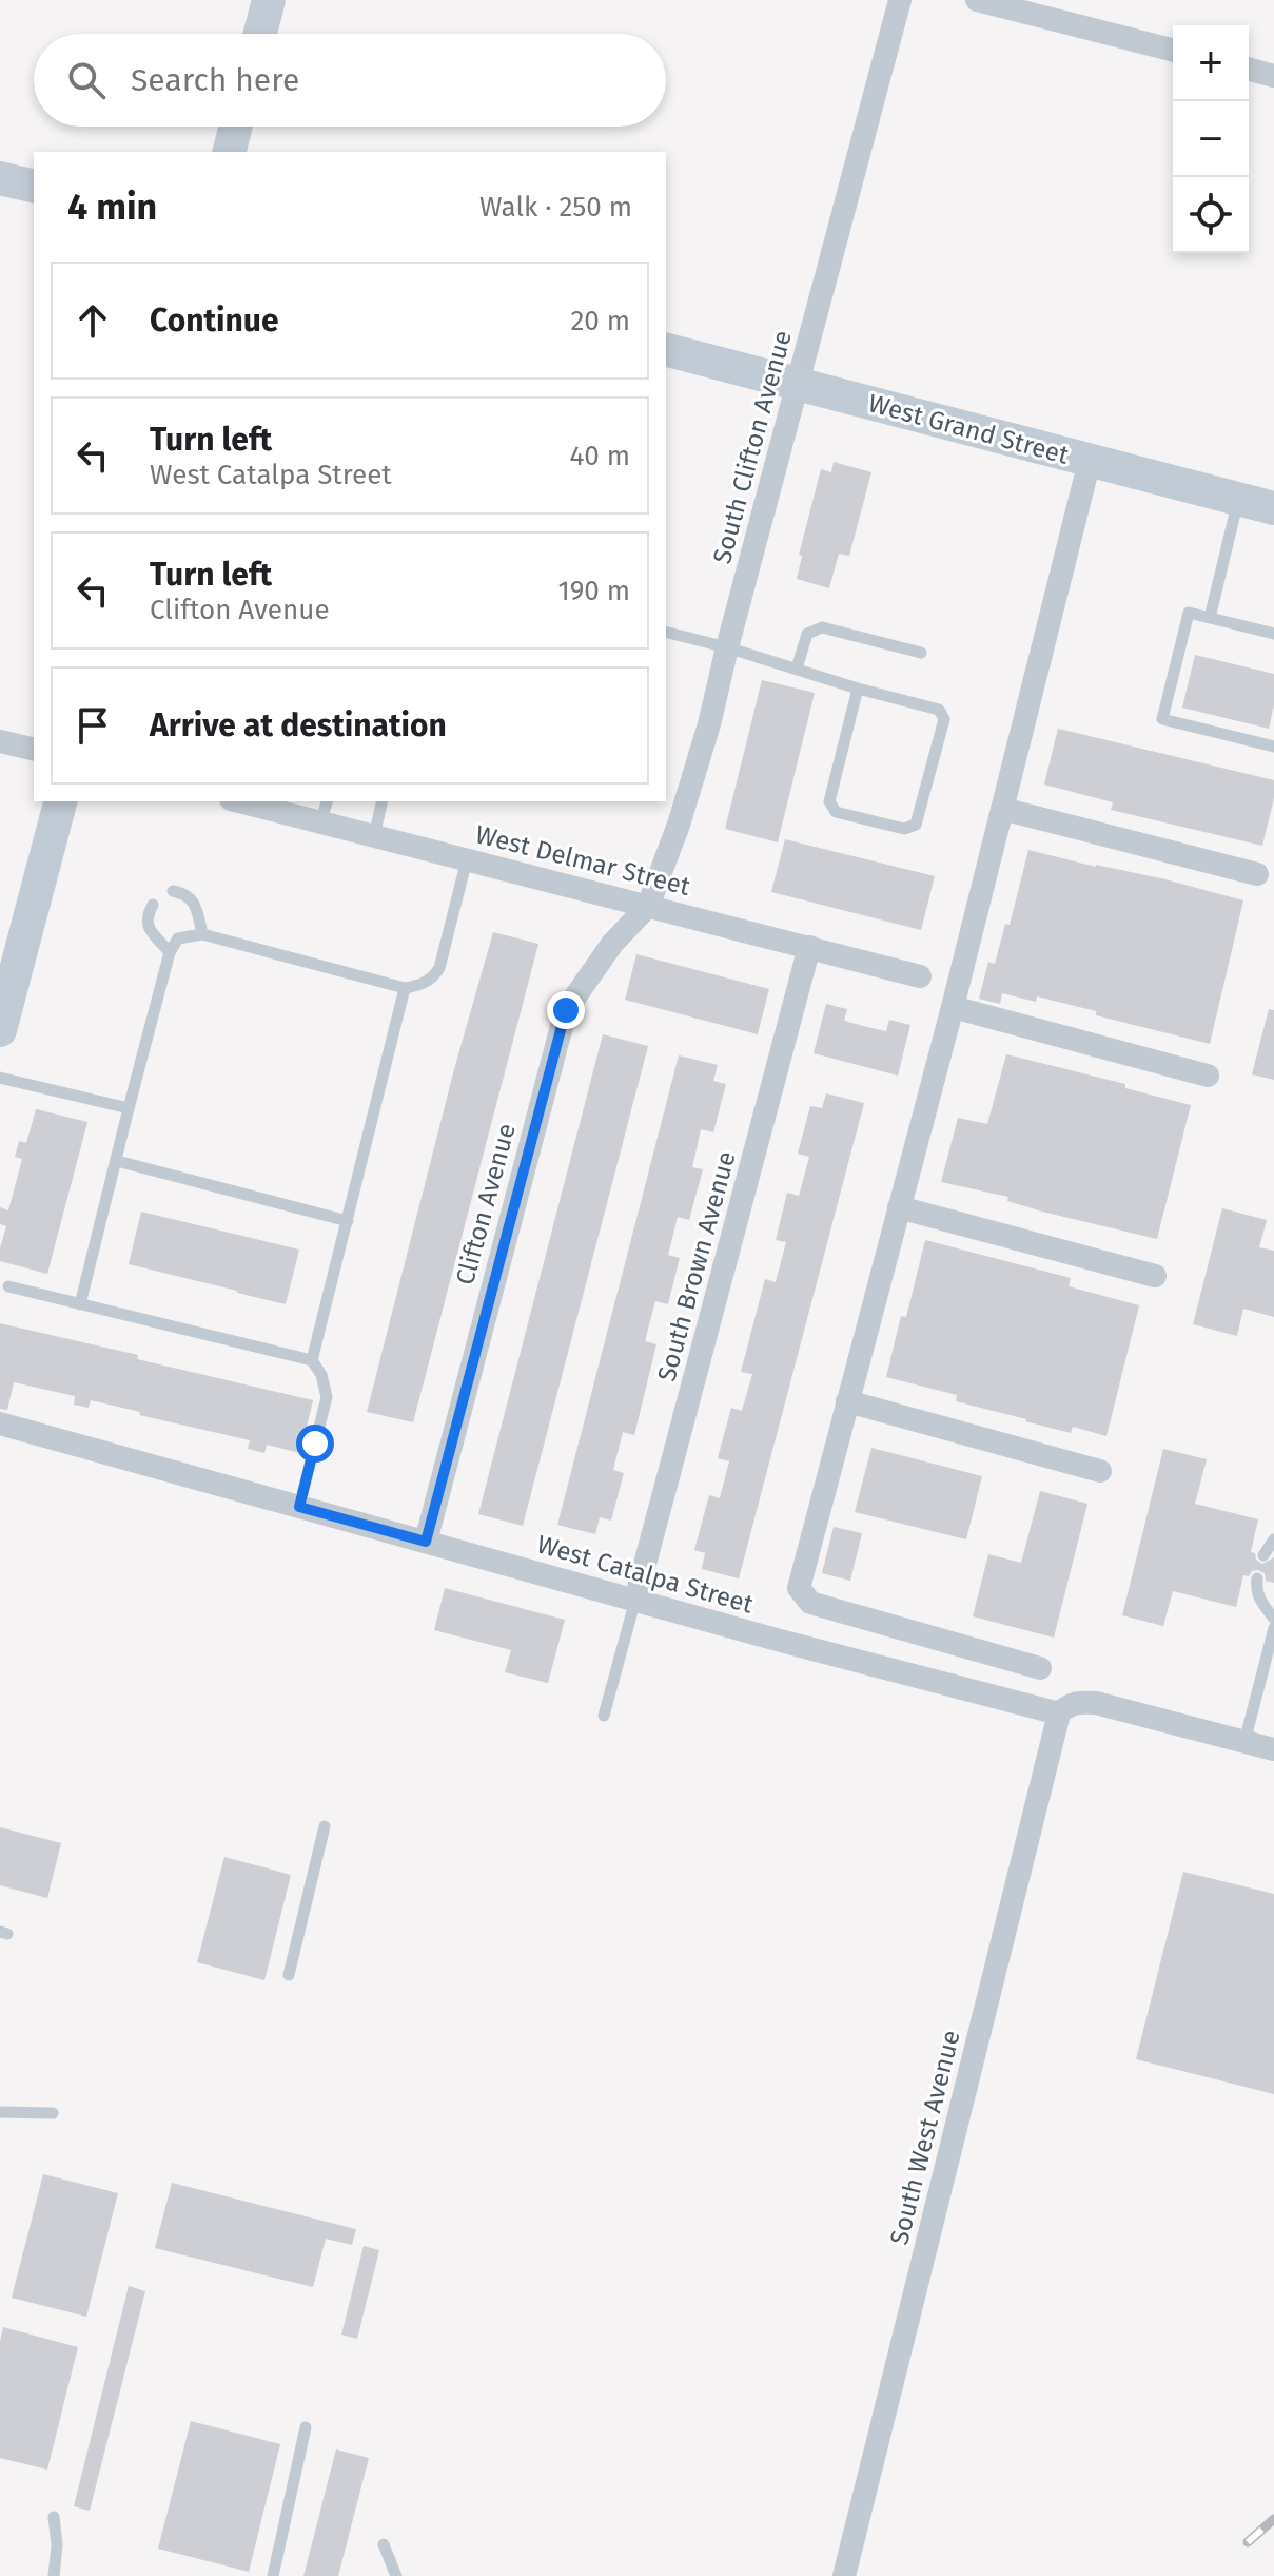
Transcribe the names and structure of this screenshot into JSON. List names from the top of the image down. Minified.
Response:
{"streets":{"main road":["West Grand Street"],"street":["South Clifton Avenue","West Delmar Street","Clifton Avenue","South Brown Avenue","West Catalpa Street","South West Avenue"]},"crossings":[["West Grand Street","South Clifton Avenue"],["South Clifton Avenue","West Delmar Street"],["South Clifton Avenue","Clifton Avenue"],["West Delmar Street","Clifton Avenue"],["West Delmar Street","South Brown Avenue"],["Clifton Avenue","West Catalpa Street"],["South Brown Avenue","West Catalpa Street"],["West Catalpa Street","South West Avenue"]],"page":{"map_buttons":["+","−"],"search":"Search here","heading":["4 min","Walk · 250 m"],"list":[["Continue","20 m"],["Turn left","West Catalpa Street","40 m"],["Turn left","Clifton Avenue","190 m"],"Arrive at destination"]}}
